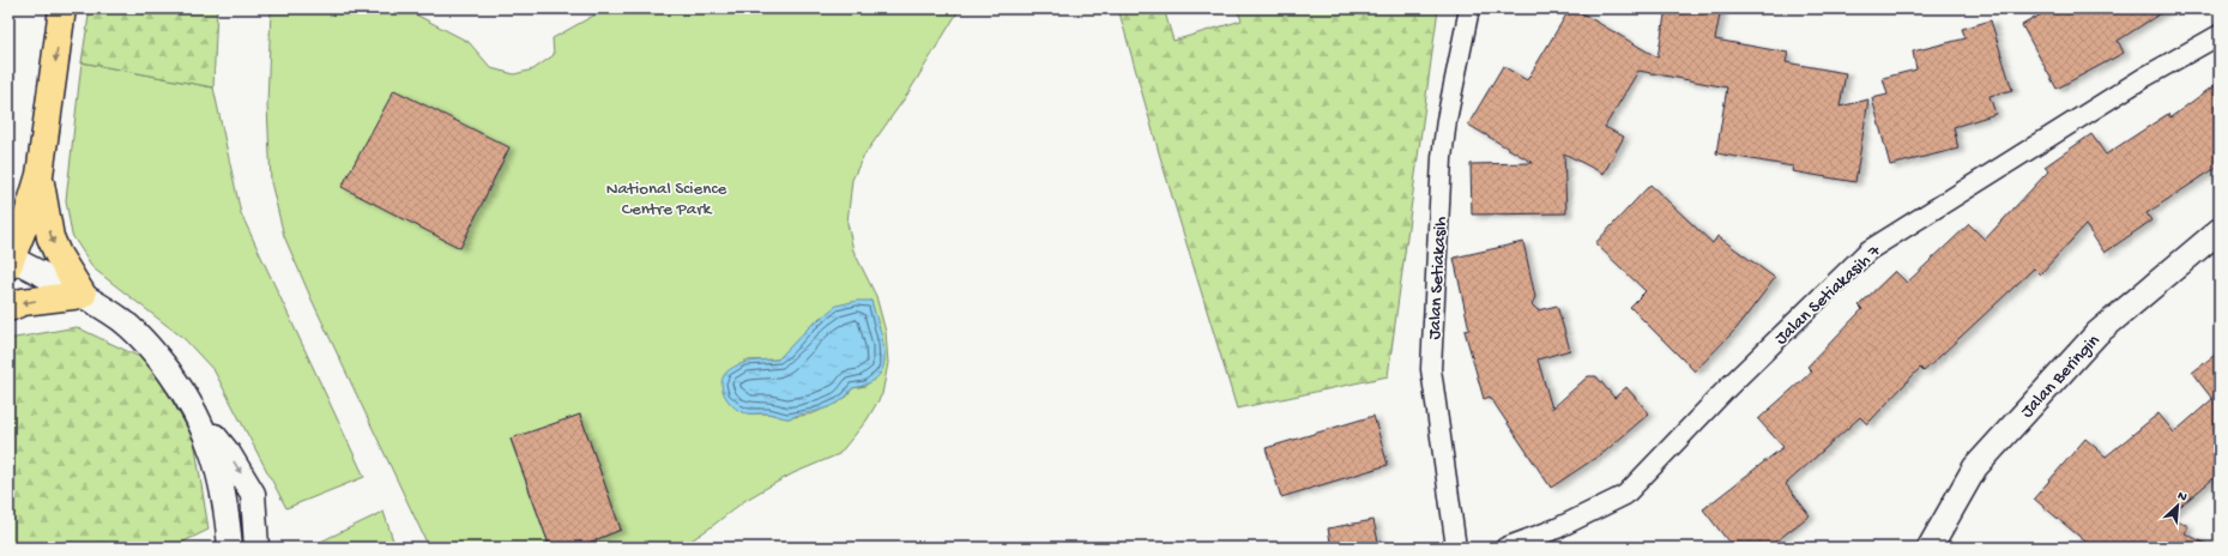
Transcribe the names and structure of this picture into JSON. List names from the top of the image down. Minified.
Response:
{"streets":{"street":["Jalan Setiakasih","Jalan Setiakasih 7","Jalan Beringin"]},"parks":["National Science Centre Park"],"north":"top right"}
